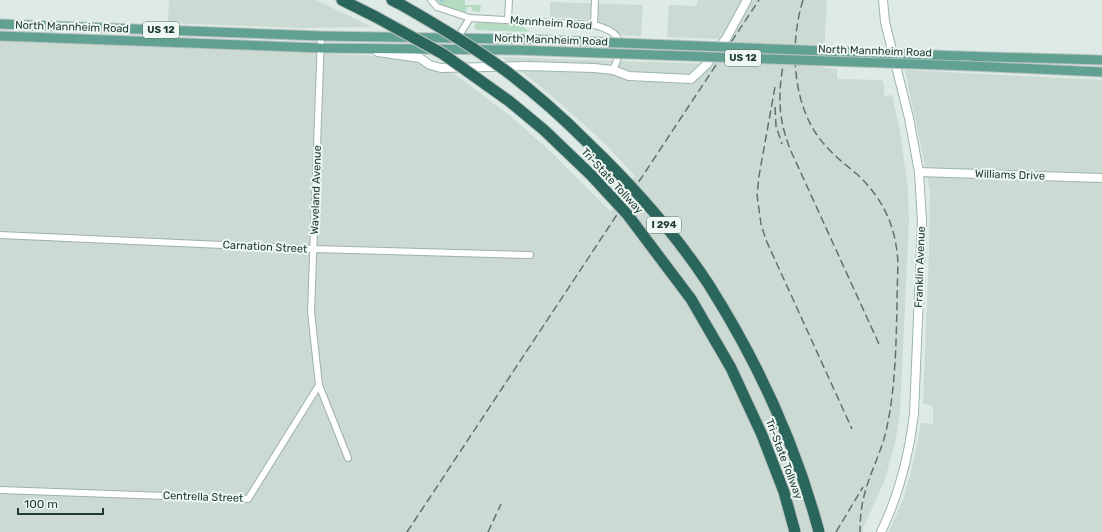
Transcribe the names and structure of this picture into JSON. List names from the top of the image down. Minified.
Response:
{"streets":{"highway":["Tri-State Tollway","I 294"],"main road":["North Mannheim Road","US 12","Williams Drive","Franklin Avenue"],"street":["Mannheim Road","Waveland Avenue","Carnation Street","Centrella Street"]},"crossings":[["North Mannheim Road","Waveland Avenue"],["Williams Drive","Franklin Avenue"],["Waveland Avenue","Carnation Street"],["Waveland Avenue","Centrella Street"]],"scale_bar":"100 m"}
